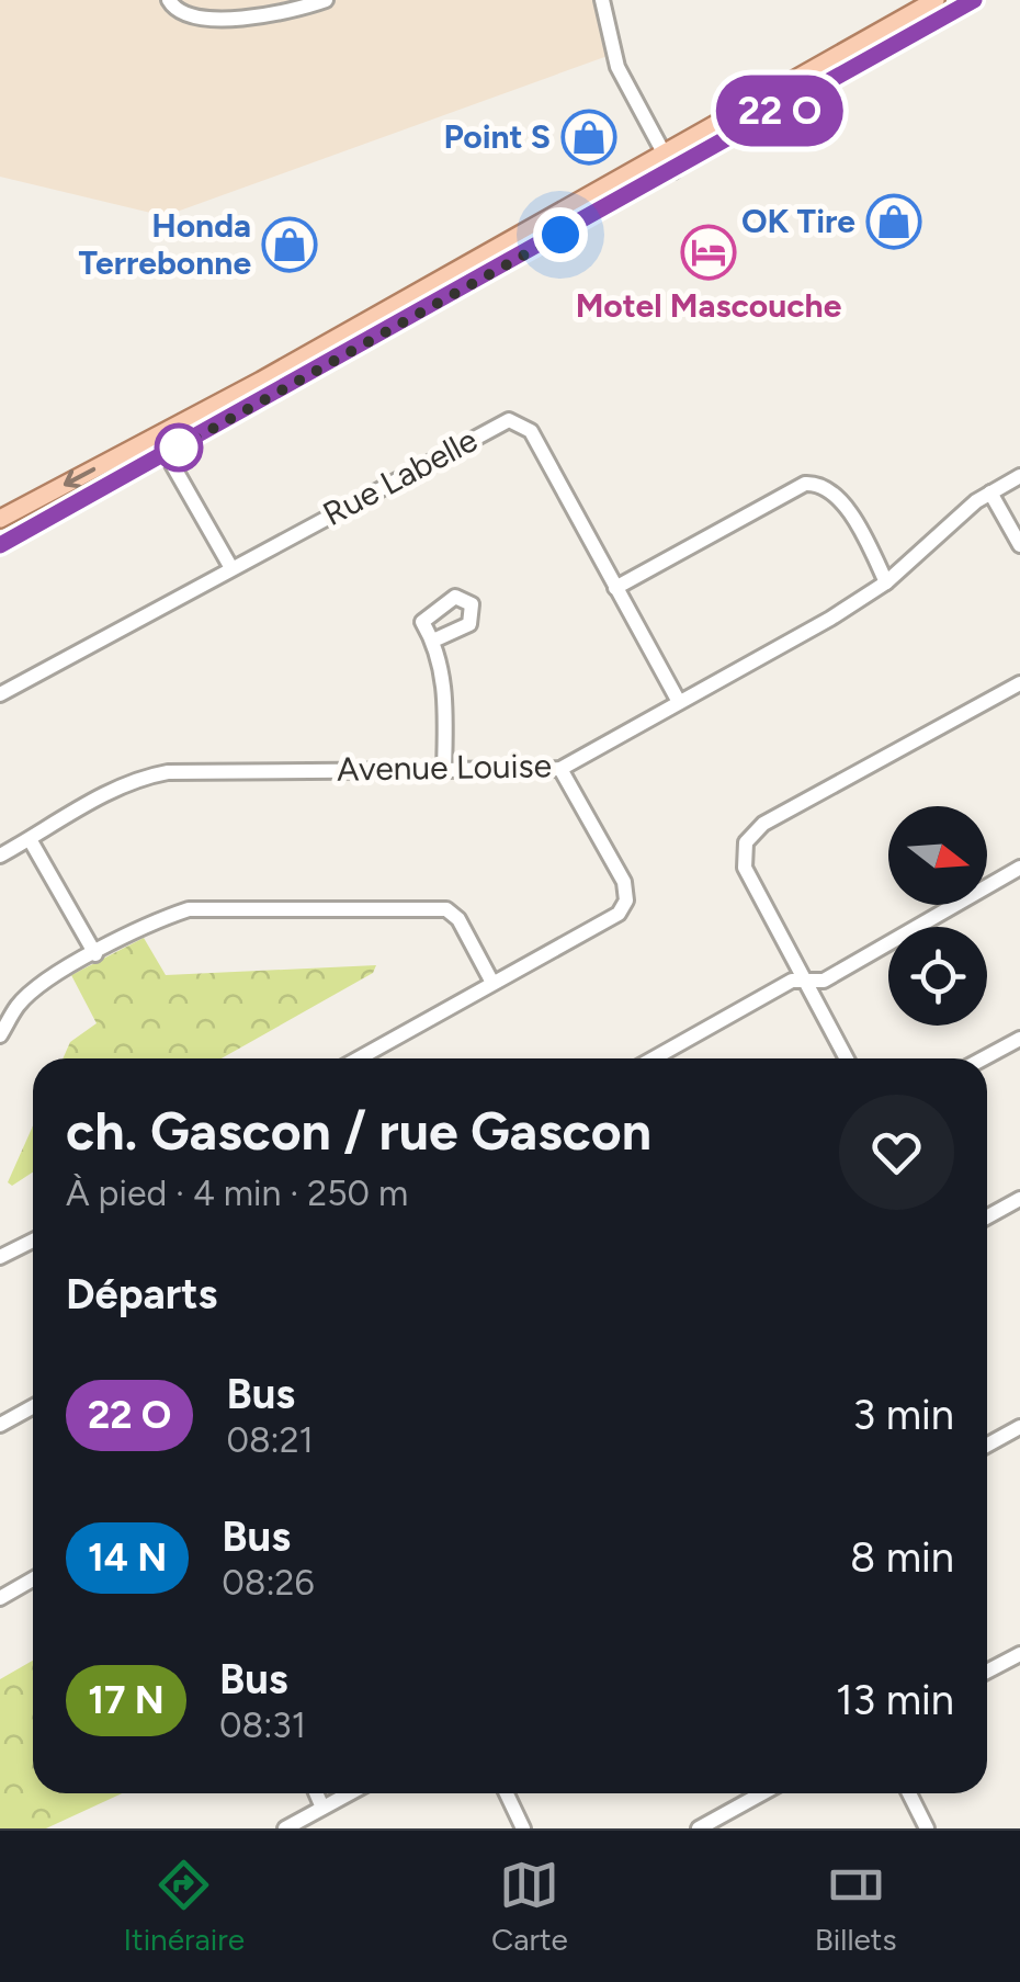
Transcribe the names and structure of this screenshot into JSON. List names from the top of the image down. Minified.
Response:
{"streets":{"street":["Rue Labelle","Avenue Louise"]},"crossings":[["Rue Labelle","Avenue Louise"]],"places":{"shop":["Point S","OK Tire","Honda Terrebonne"],"hotel":["Motel Mascouche"]},"north":"right","page":{"on_map":"22 O","heading":[["ch. Gascon / rue Gascon","À pied · 4 min · 250 m"],"Départs"],"list":[{"mark":"22 O","name":"Bus","note":"08:21","value":"3 min"},{"mark":"14 N","name":"Bus","note":"08:26","value":"8 min"},{"mark":"17 N","name":"Bus","note":"08:31","value":"13 min"}],"tabs":["Itinéraire","Carte","Billets"]}}
